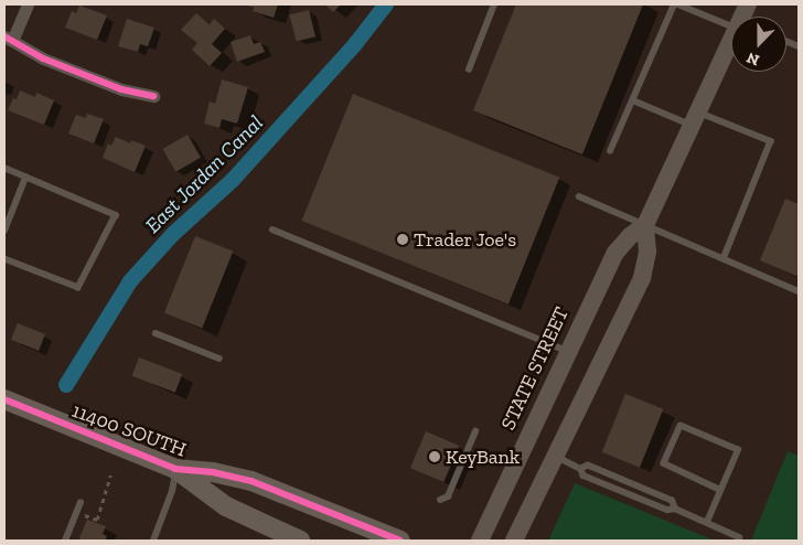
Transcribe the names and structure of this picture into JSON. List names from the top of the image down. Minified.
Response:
{"streets":{"main road":["STATE STREET","11400 SOUTH"]},"water":["East Jordan Canal"],"places":["Trader Joe's","KeyBank"],"north":"bottom"}
